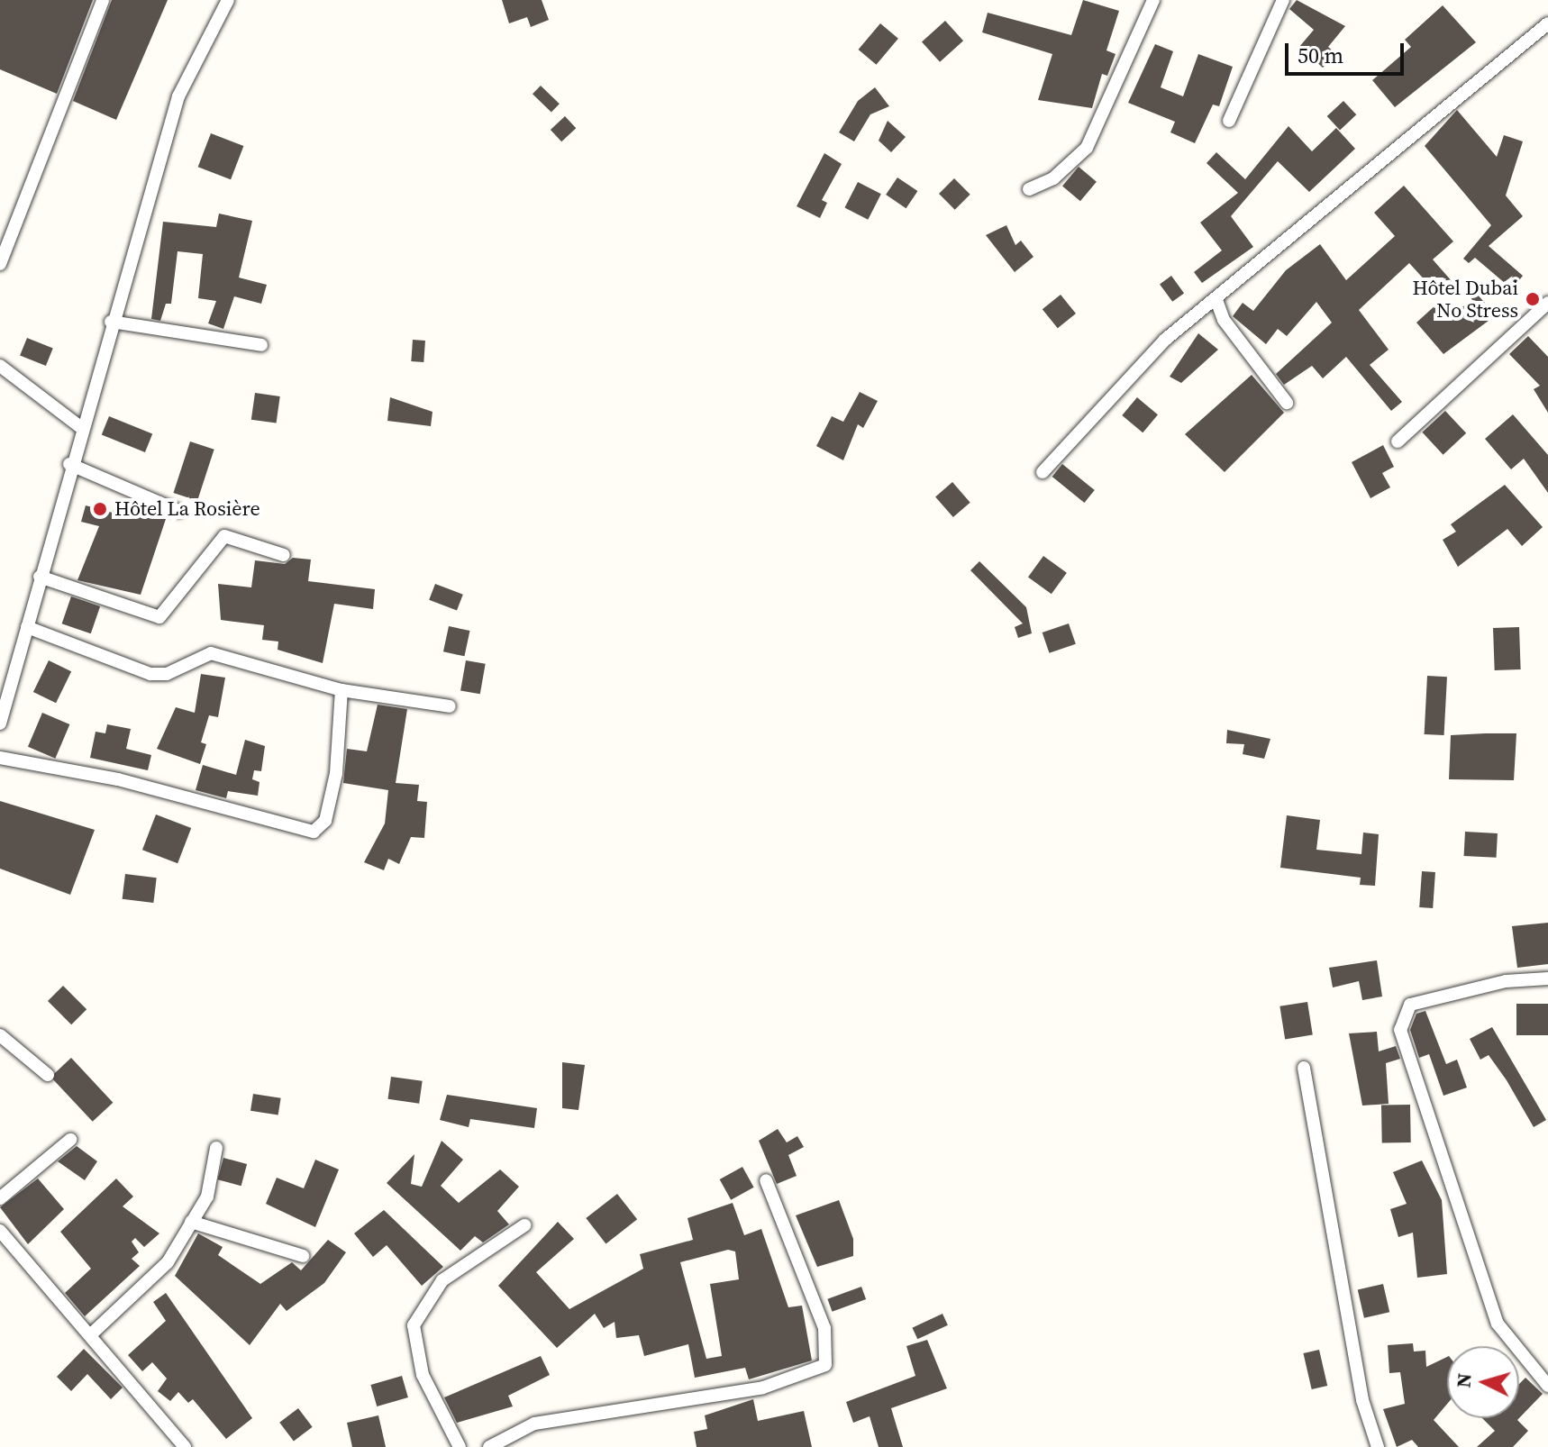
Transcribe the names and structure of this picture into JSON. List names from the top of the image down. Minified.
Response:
{"places":["Hôtel Dubai No Stress","Hôtel La Rosière"],"scale_bar":"50 m","north":"left"}
